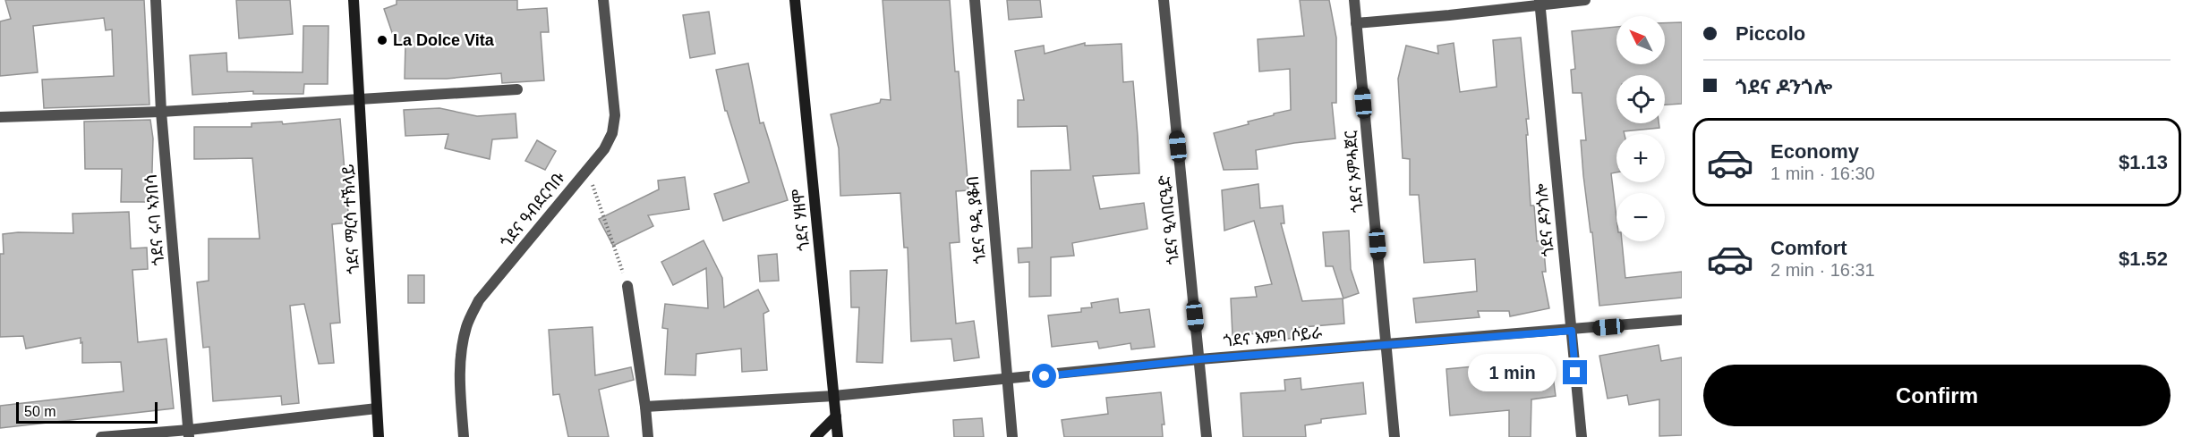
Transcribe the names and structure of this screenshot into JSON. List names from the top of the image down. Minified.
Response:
{"streets":{"street":["ጎደና ኦምሓጀር","ጎደና ዓብደርባቡ","ጎደና ማርሳ ተኽላይ","ጎደና ሩባ ኣንበሳ","ጎደና ሃዘሞ","ጎደና ዓዲ ያቆብ","ጎደና ዒላበርዒድ","ጎደና ዶንጎሎ","ጎደና እምባ ሶይራ"]},"crossings":[["ጎደና ኦምሓጀር","ጎደና እምባ ሶይራ"],["ጎደና ሃዘሞ","ጎደና እምባ ሶይራ"],["ጎደና ዓዲ ያቆብ","ጎደና እምባ ሶይራ"],["ጎደና ዒላበርዒድ","ጎደና እምባ ሶይራ"],["ጎደና ዶንጎሎ","ጎደና እምባ ሶይራ"]],"places":["La Dolce Vita"],"scale_bar":"50 m","north":"top left","page":{"banner":["Piccolo","ጎደና ዶንጎሎ"],"map_buttons":["+","−"],"list":[{"name":"Economy","note":"1 min · 16:30","value":"$1.13"},{"name":"Comfort","note":"2 min · 16:31","value":"$1.52"}],"bubble":"1 min","buttons":"Confirm","scale":"50 m"}}
